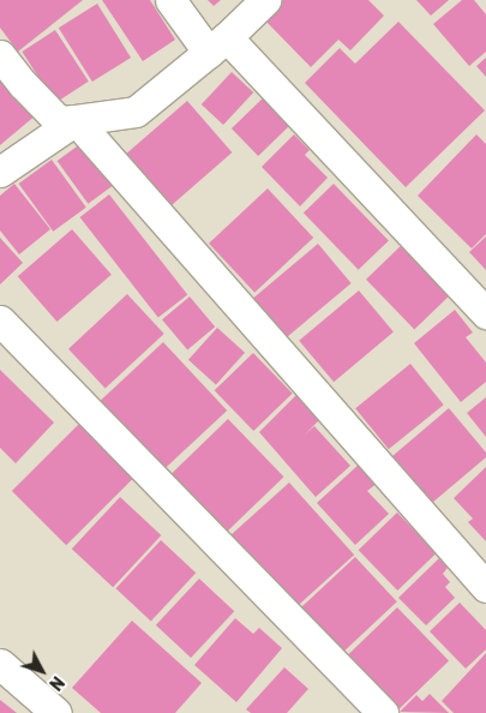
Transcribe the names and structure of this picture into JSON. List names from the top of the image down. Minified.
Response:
{"north":"bottom right"}
